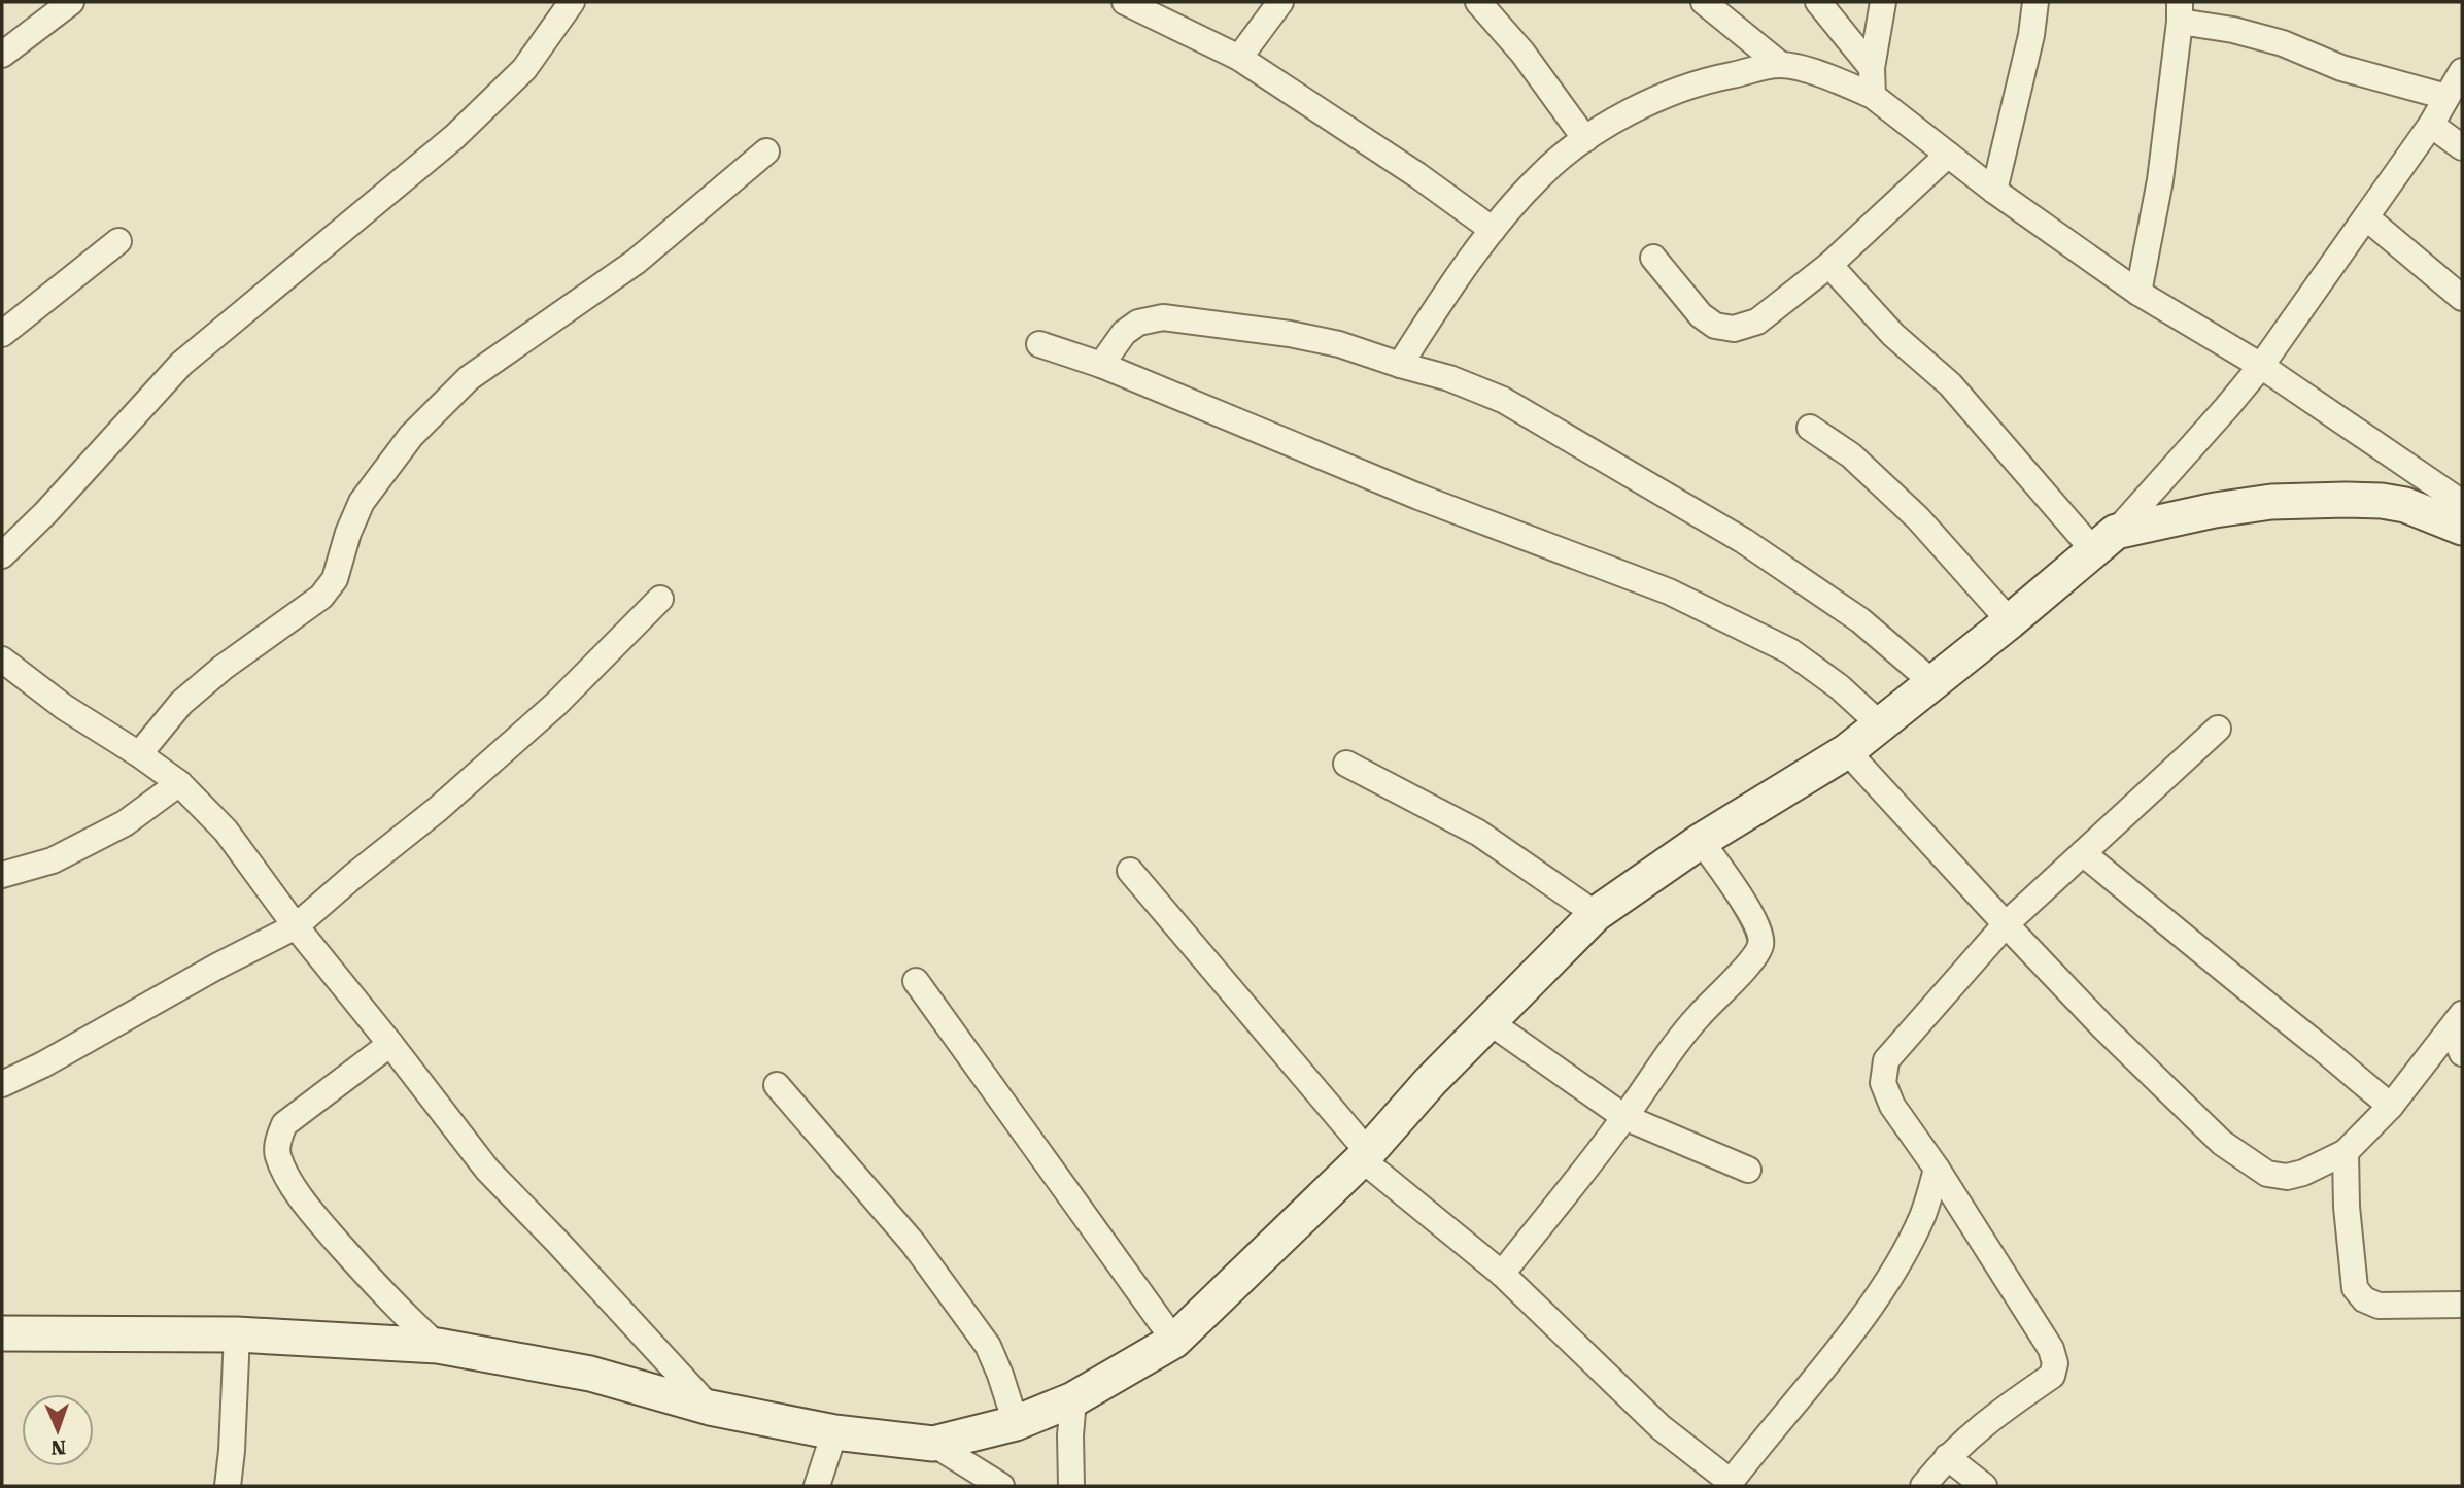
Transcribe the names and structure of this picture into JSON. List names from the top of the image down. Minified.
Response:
{"north":"bottom"}
